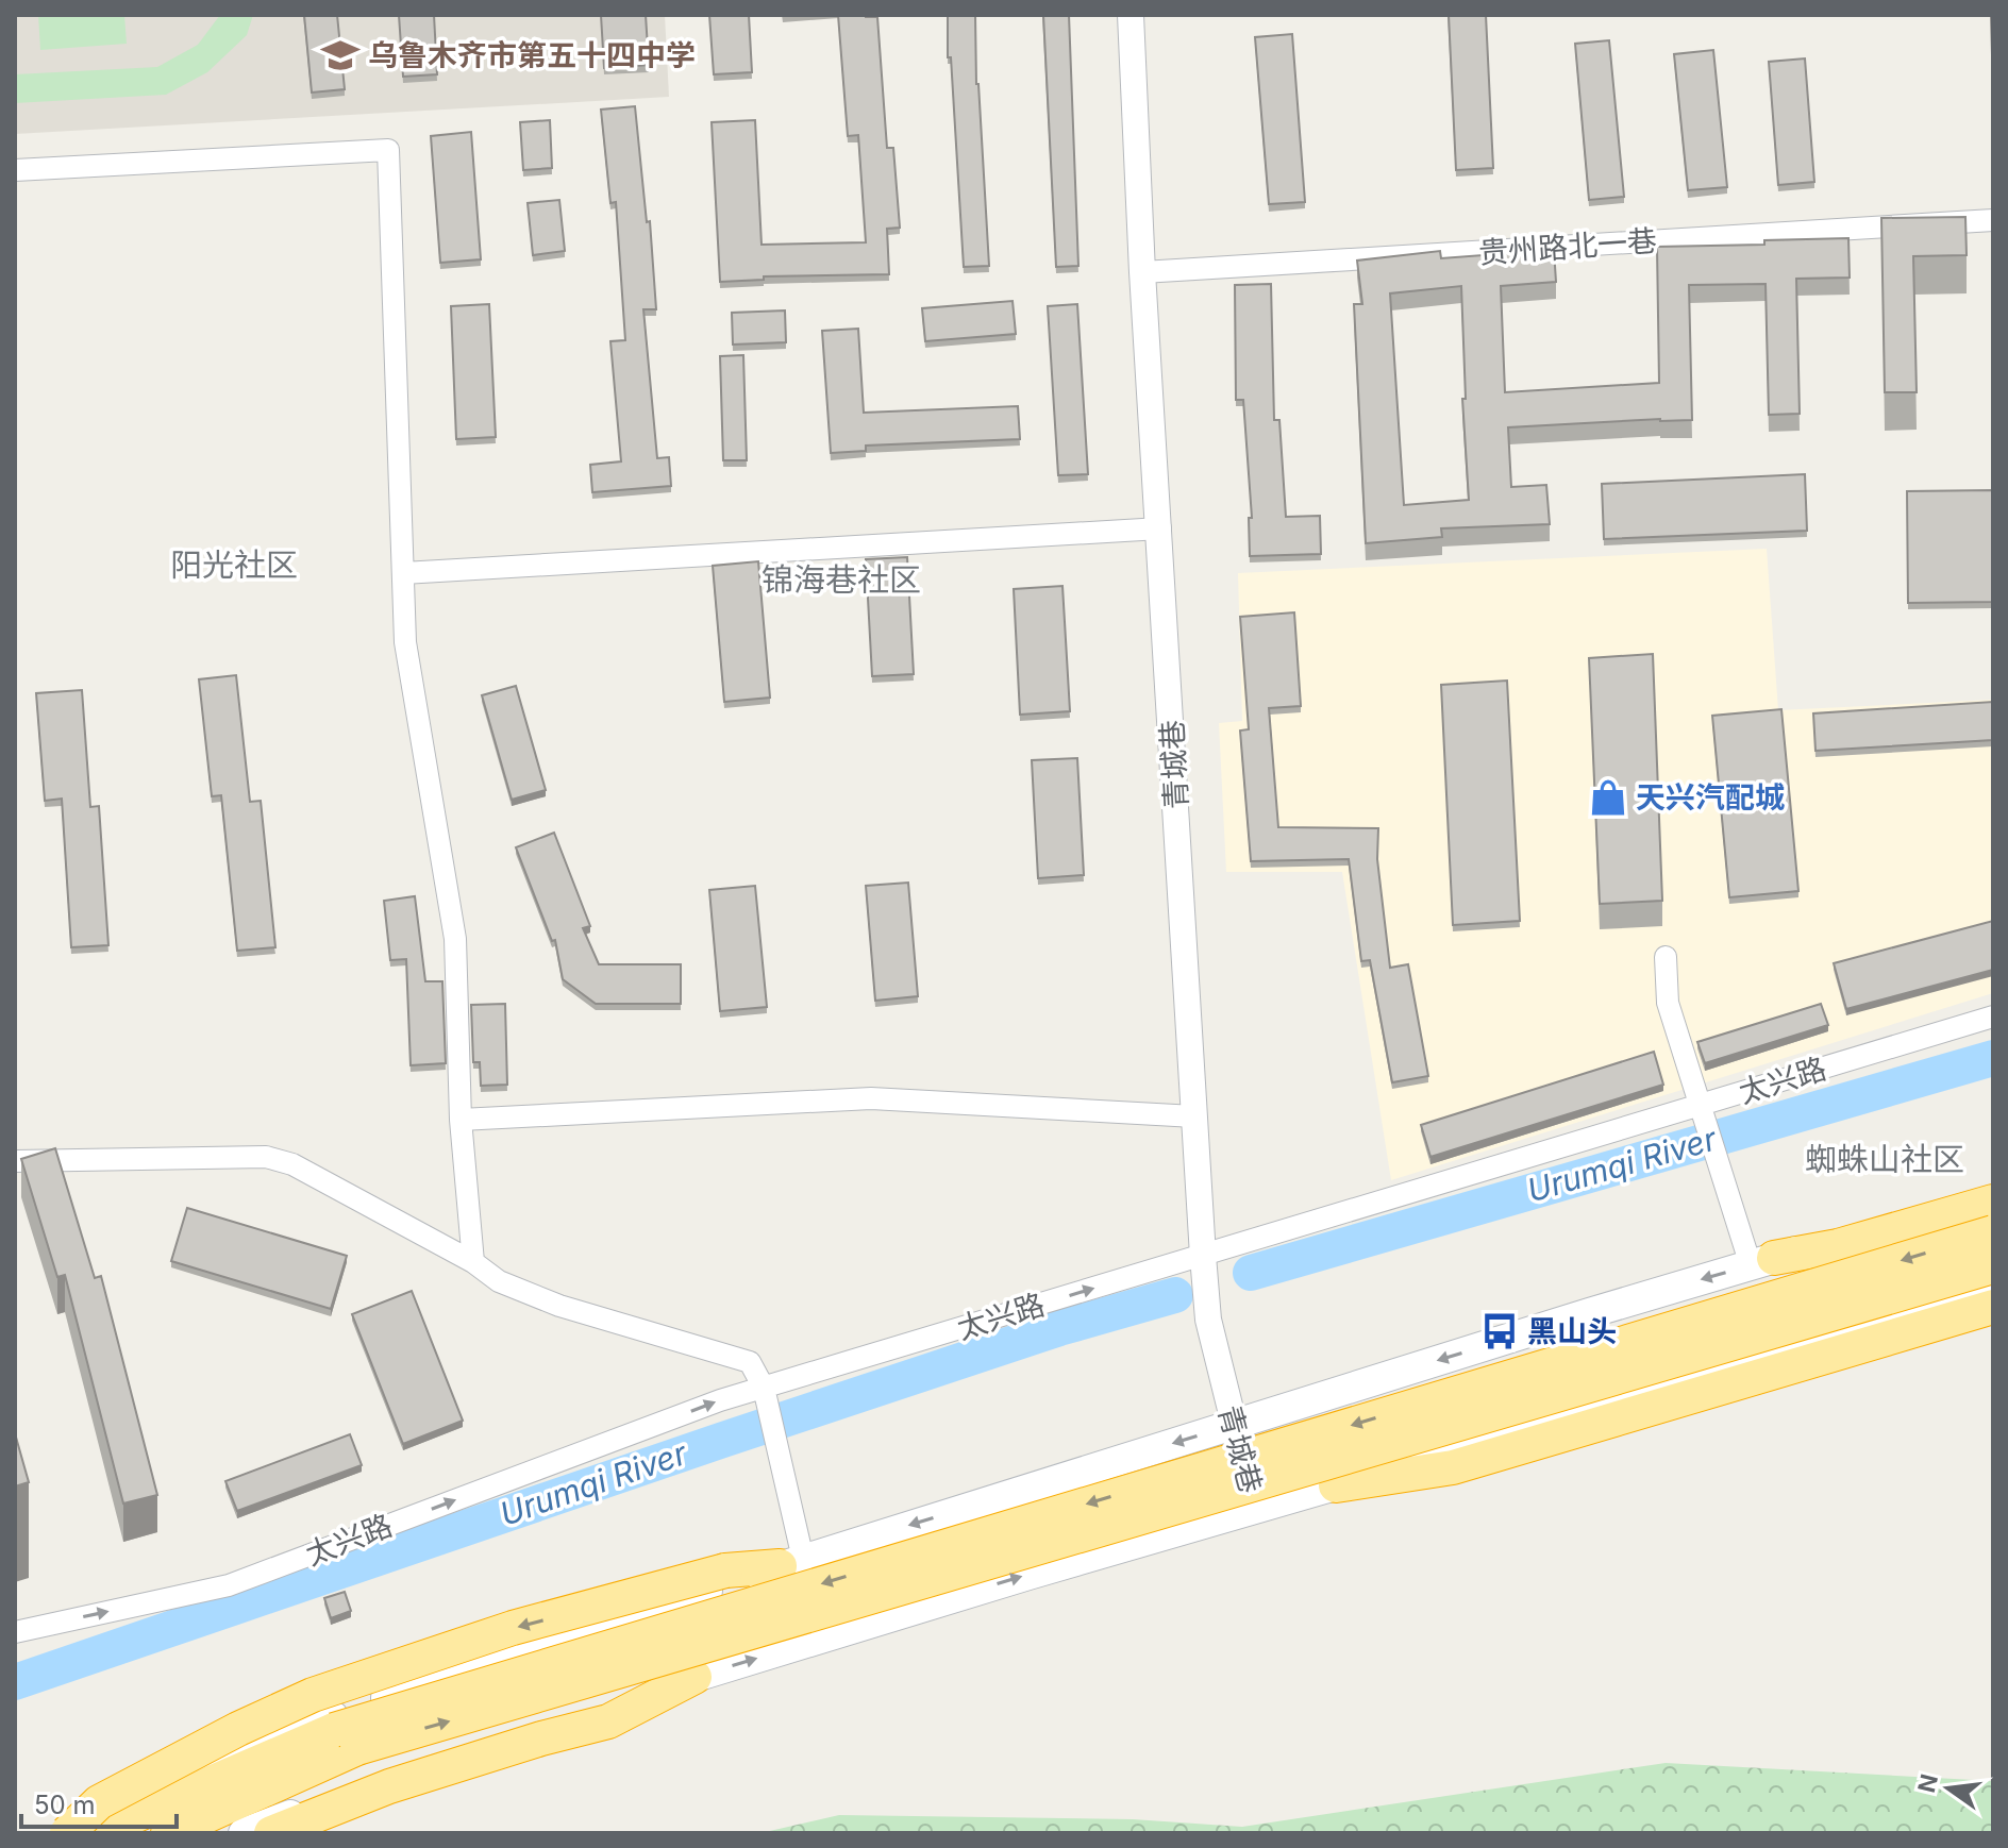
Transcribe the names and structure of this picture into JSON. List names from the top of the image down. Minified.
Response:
{"streets":{"street":["贵州路北一巷","青城巷","太兴路"]},"crossings":[["贵州路北一巷","青城巷"],["青城巷","太兴路"]],"one_way":["太兴路"],"districts":["阳光社区","锦海巷社区","蜘蛛山社区"],"water":["Urumqi River"],"places":{"school or university":["乌鲁木齐市第五十四中学"],"shop":["天兴汽配城"],"bus stop":["黑山头"]},"scale_bar":"50 m","north":"left"}
